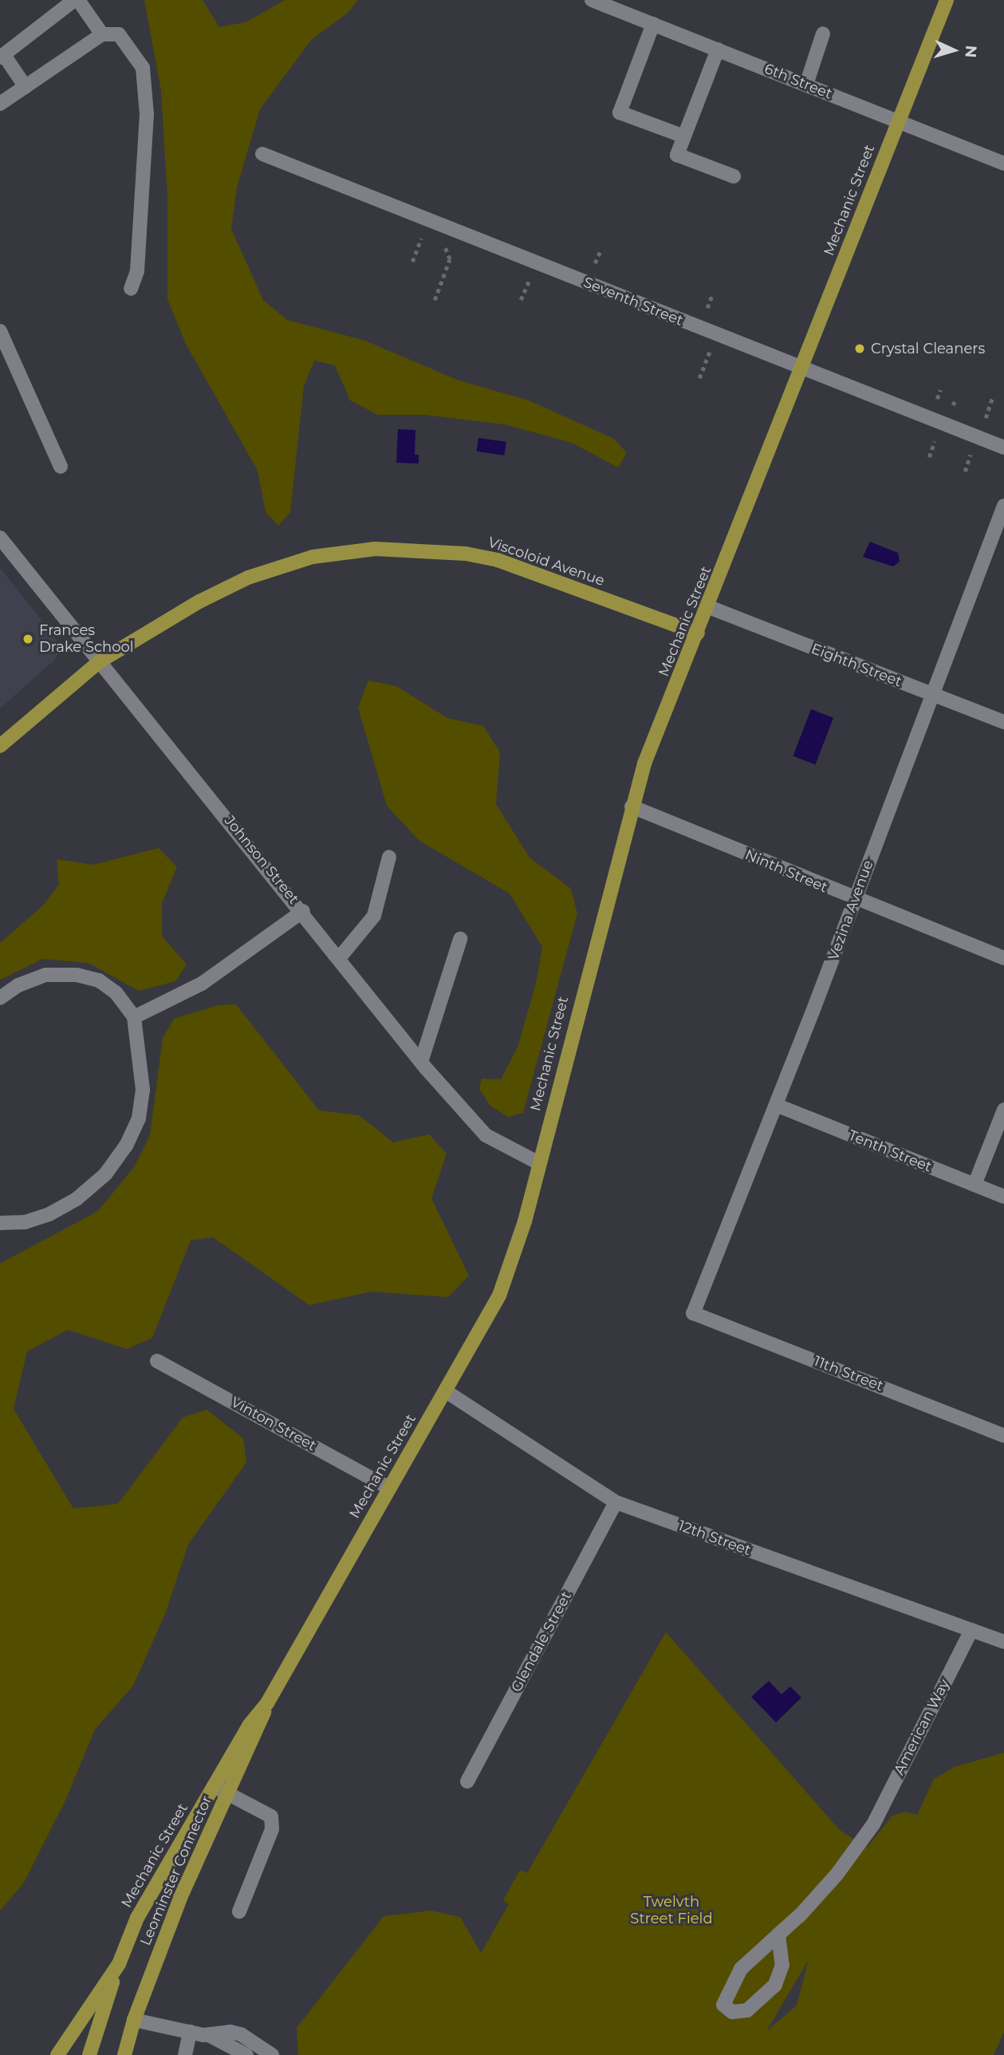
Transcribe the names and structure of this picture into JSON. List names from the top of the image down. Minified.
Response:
{"streets":{"main road":["Mechanic Street","Viscoloid Avenue","Leominster Connector"],"street":["6th Street","Seventh Street","Eighth Street","Johnson Street","Ninth Street","Vezina Avenue","Tenth Street","11th Street","Vinton Street","12th Street","Glendale Street","American Way"]},"crossings":[["6th Street","Mechanic Street"],["Mechanic Street","Seventh Street"],["Mechanic Street","Viscoloid Avenue"],["Mechanic Street","Eighth Street"],["Mechanic Street","Johnson Street"],["Mechanic Street","Ninth Street"],["Mechanic Street","Vinton Street"],["Mechanic Street","12th Street"],["Mechanic Street","Leominster Connector"],["Viscoloid Avenue","Johnson Street"],["Eighth Street","Vezina Avenue"],["Ninth Street","Vezina Avenue"],["Vezina Avenue","Tenth Street"],["Vezina Avenue","11th Street"],["12th Street","Glendale Street"],["12th Street","American Way"]],"parks":["Twelvth Street Field"],"places":["Crystal Cleaners","Frances Drake School"],"north":"right"}
